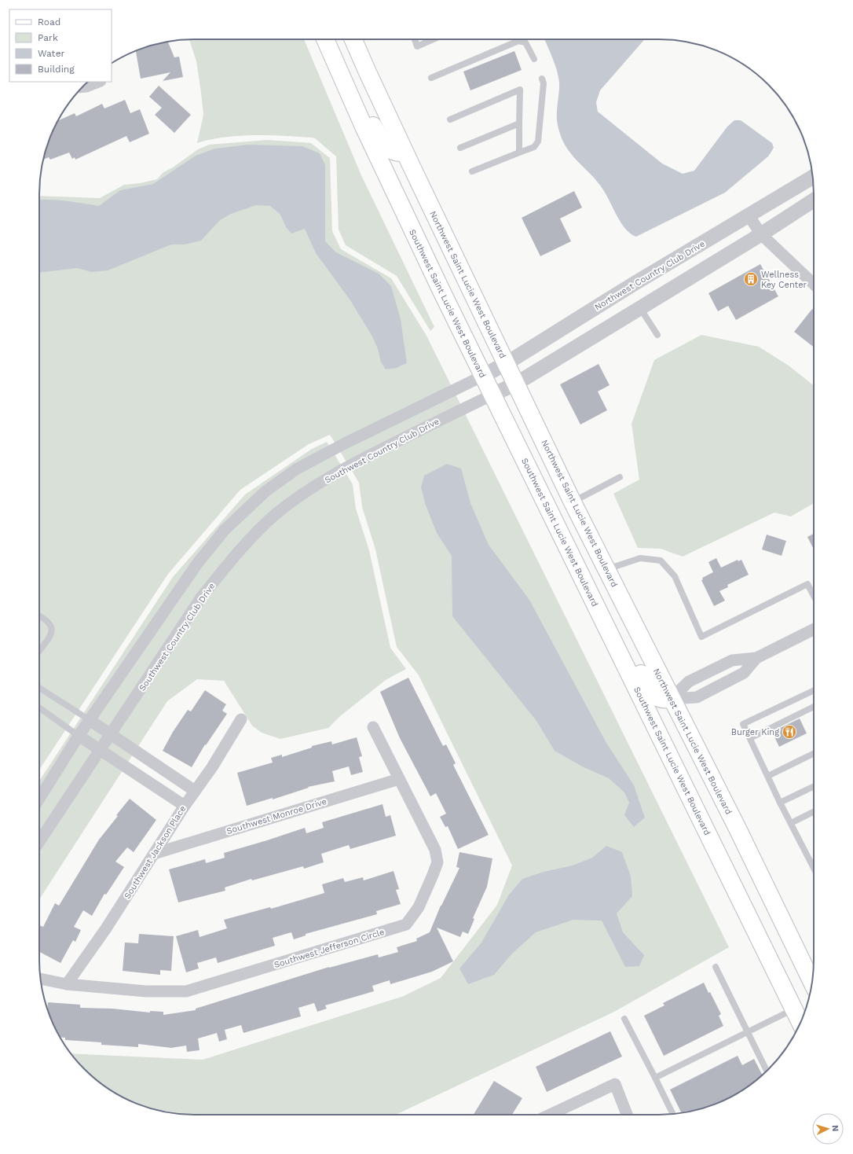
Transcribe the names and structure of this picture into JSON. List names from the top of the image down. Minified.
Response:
{"streets":{"main road":["Northwest Saint Lucie West Boulevard","Southwest Saint Lucie West Boulevard"],"street":["Northwest Country Club Drive","Southwest Country Club Drive","Southwest Monroe Drive","Southwest Jackson Place","Southwest Jefferson Circle"]},"crossings":[["Northwest Country Club Drive","Northwest Saint Lucie West Boulevard"],["Northwest Country Club Drive","Southwest Saint Lucie West Boulevard"],["Southwest Saint Lucie West Boulevard","Southwest Country Club Drive"],["Southwest Monroe Drive","Southwest Jackson Place"],["Southwest Monroe Drive","Southwest Jefferson Circle"],["Southwest Jackson Place","Southwest Jefferson Circle"]],"places":{"building":["Wellness Key Center"],"restaurant":["Burger King"]},"legend":["Road","Park","Water","Building"],"north":"right"}
